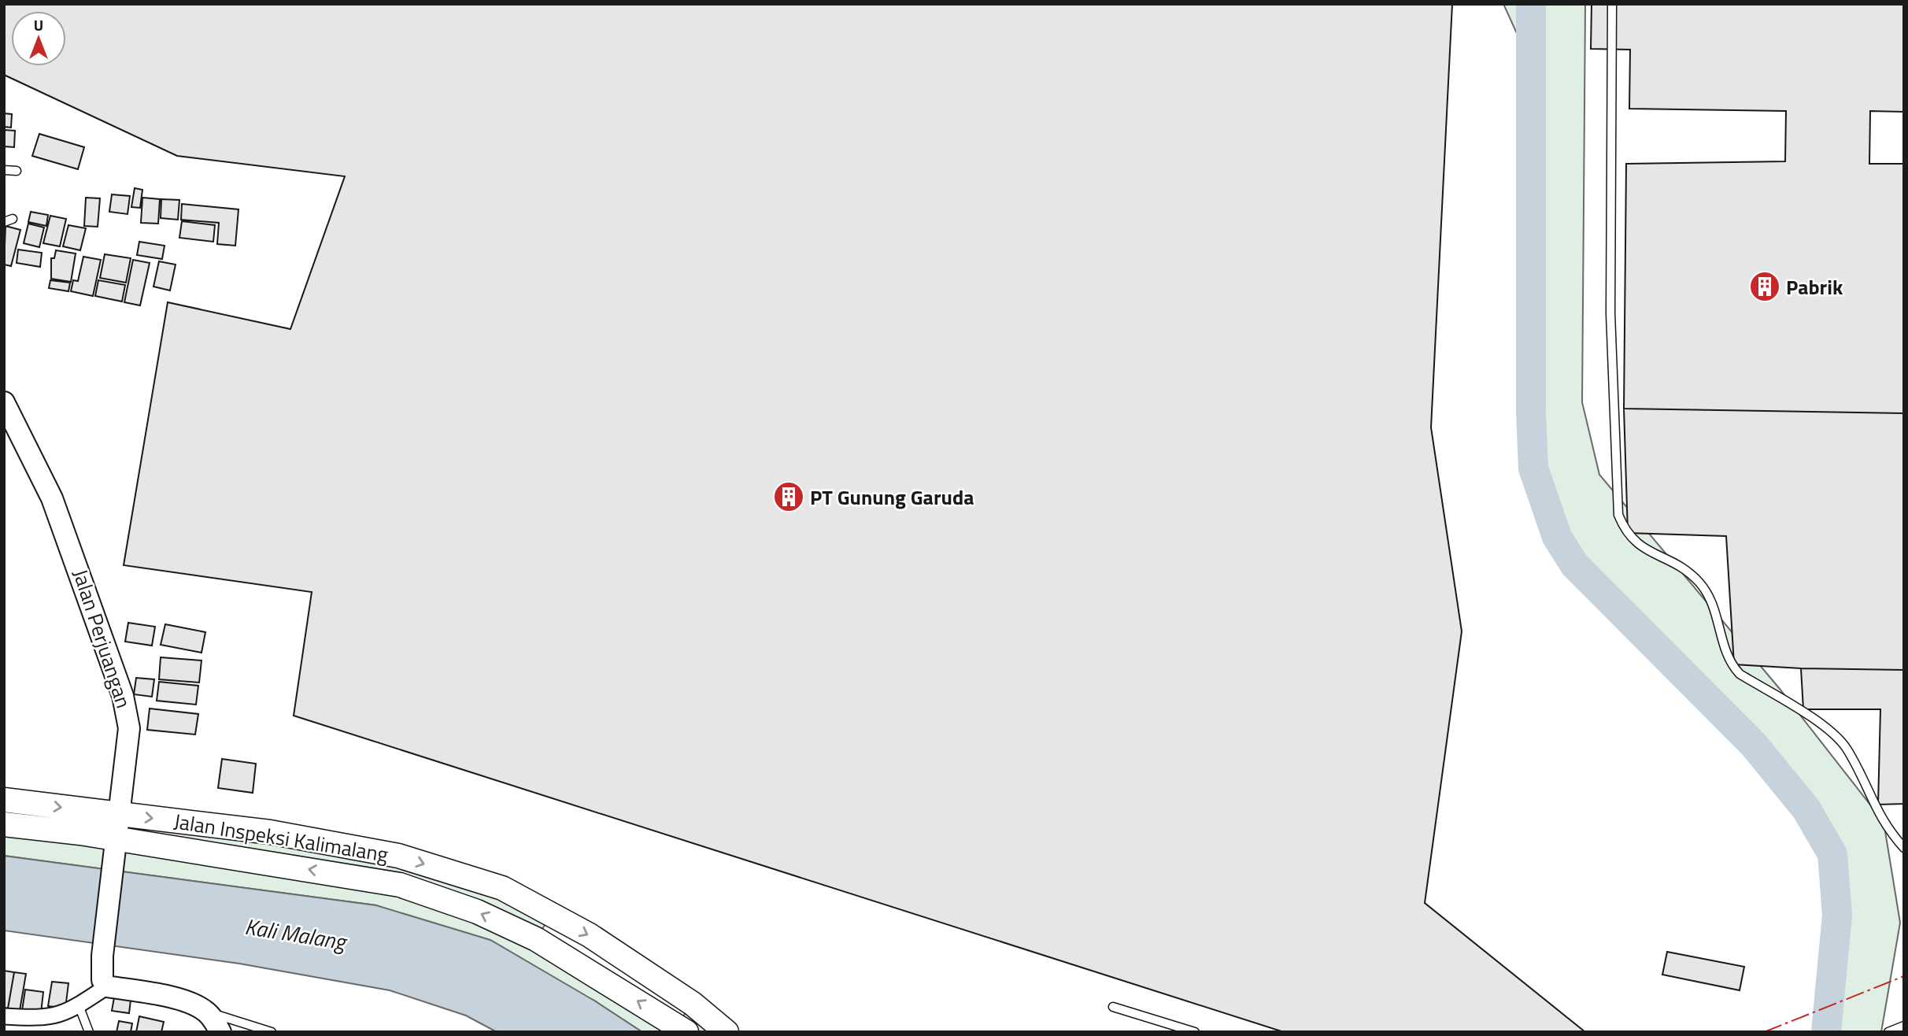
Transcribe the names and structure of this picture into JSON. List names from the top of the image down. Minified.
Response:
{"streets":{"main road":["Jalan Inspeksi Kalimalang"],"street":["Jalan Perjuangan"]},"crossings":[["Jalan Perjuangan","Jalan Inspeksi Kalimalang"]],"water":["Kali Malang"],"places":{"building":["Pabrik","PT Gunung Garuda"]},"north":"top"}
